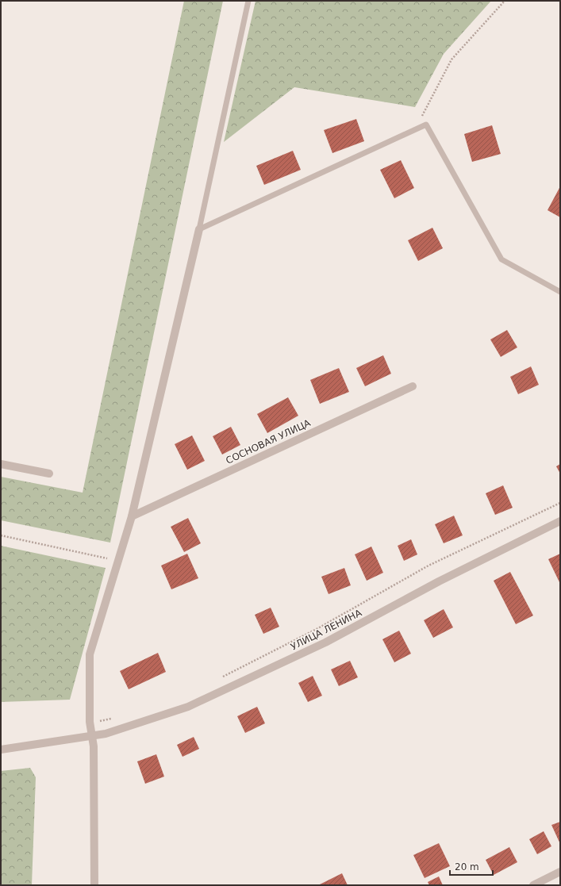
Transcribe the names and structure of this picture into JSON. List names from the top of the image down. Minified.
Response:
{"streets":{"street":["СОСНОВАЯ УЛИЦА","УЛИЦА ЛЕНИНА"]},"scale_bar":"20 m"}
